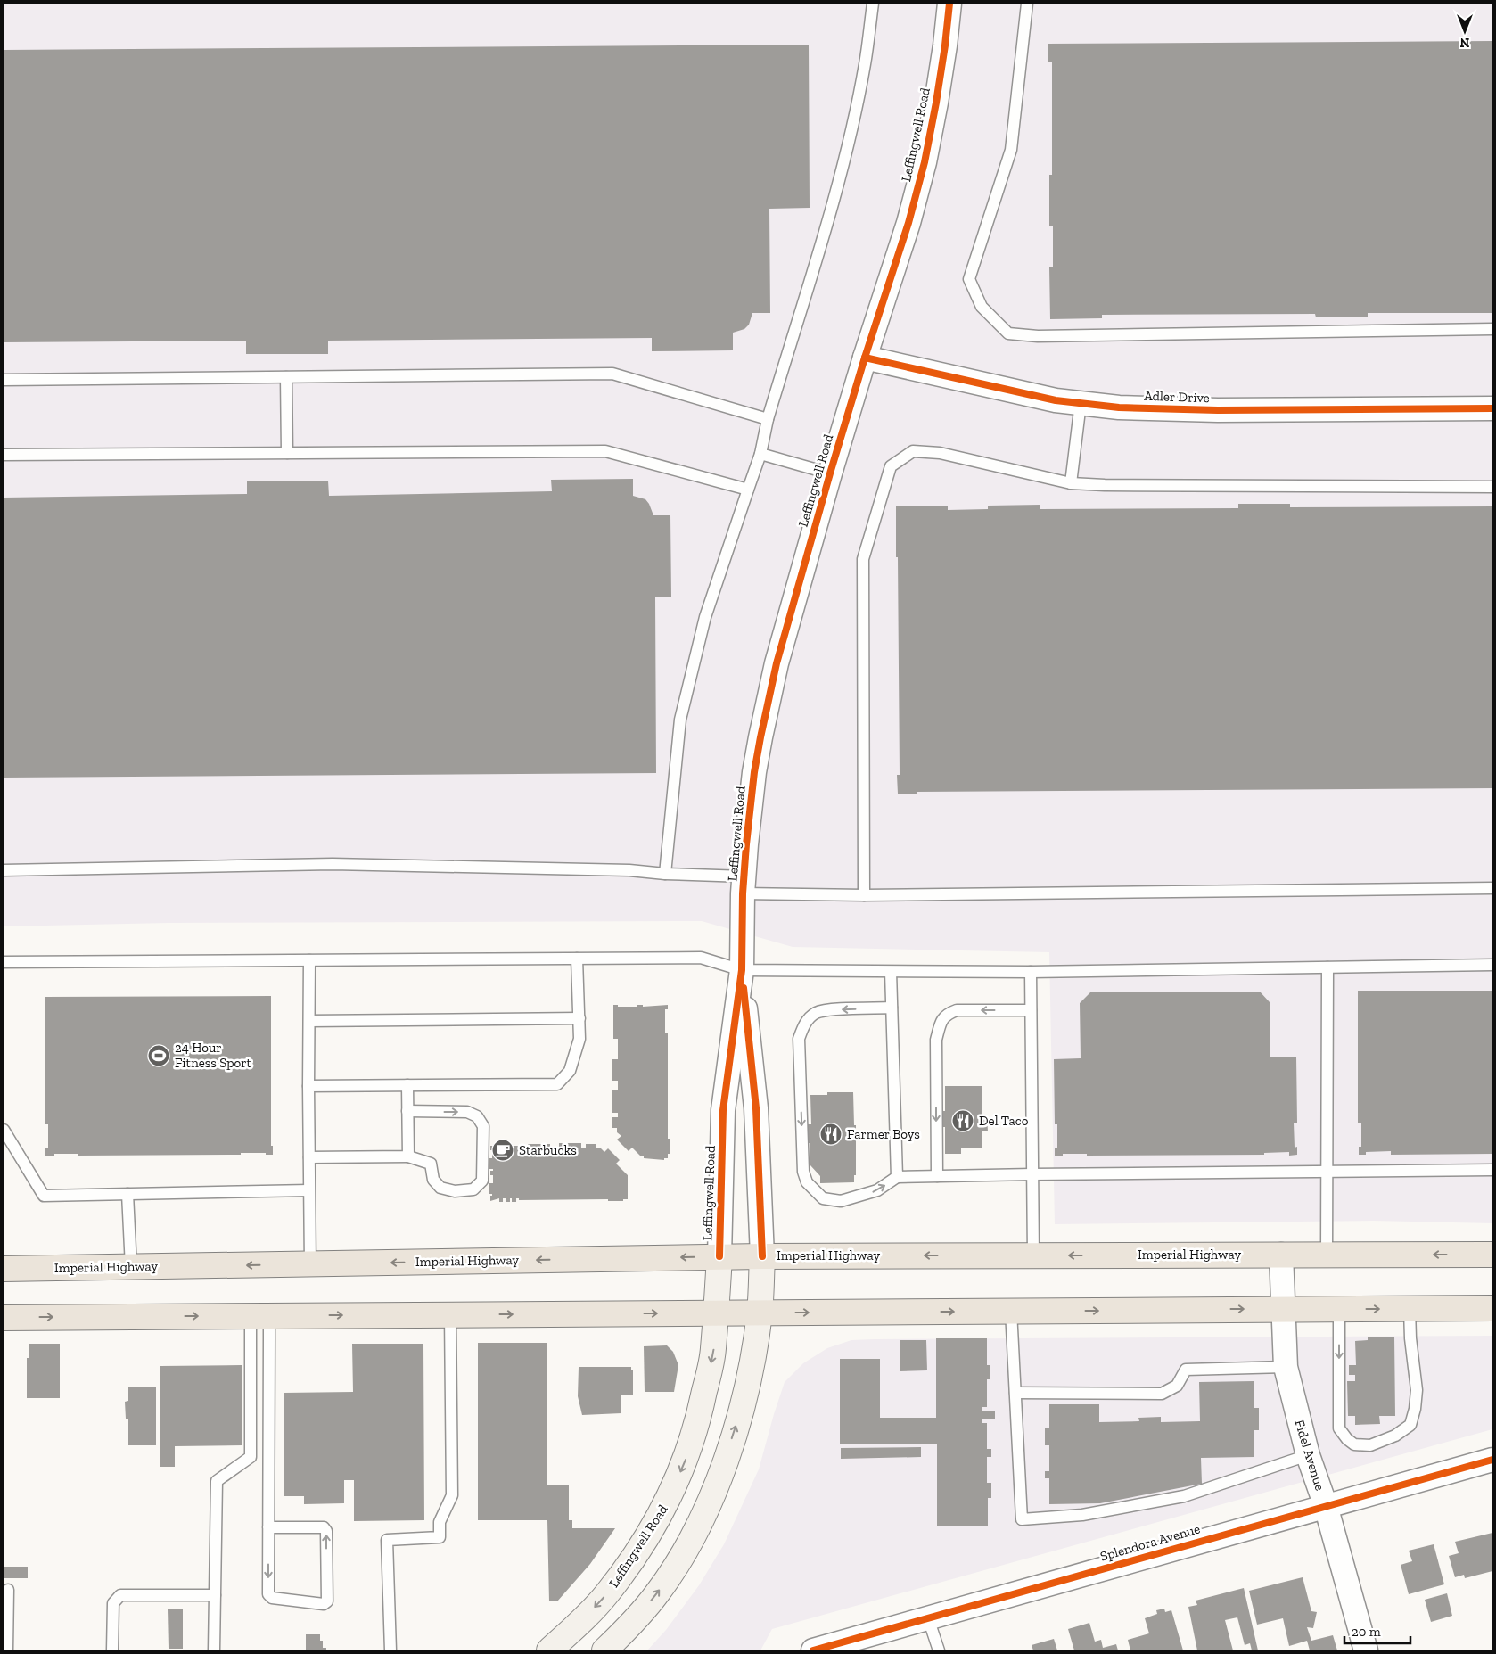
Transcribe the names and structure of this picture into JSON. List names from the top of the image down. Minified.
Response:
{"streets":{"main road":["Leffingwell Road","Imperial Highway"],"street":["Adler Drive","Fidel Avenue","Splendora Avenue"]},"crossings":[["Leffingwell Road","Adler Drive"],["Leffingwell Road","Imperial Highway"],["Imperial Highway","Fidel Avenue"],["Fidel Avenue","Splendora Avenue"]],"places":{"sports":["24 Hour Fitness Sport"],"restaurant":["Del Taco","Farmer Boys"],"cafe":["Starbucks"]},"scale_bar":"20 m","north":"bottom"}
